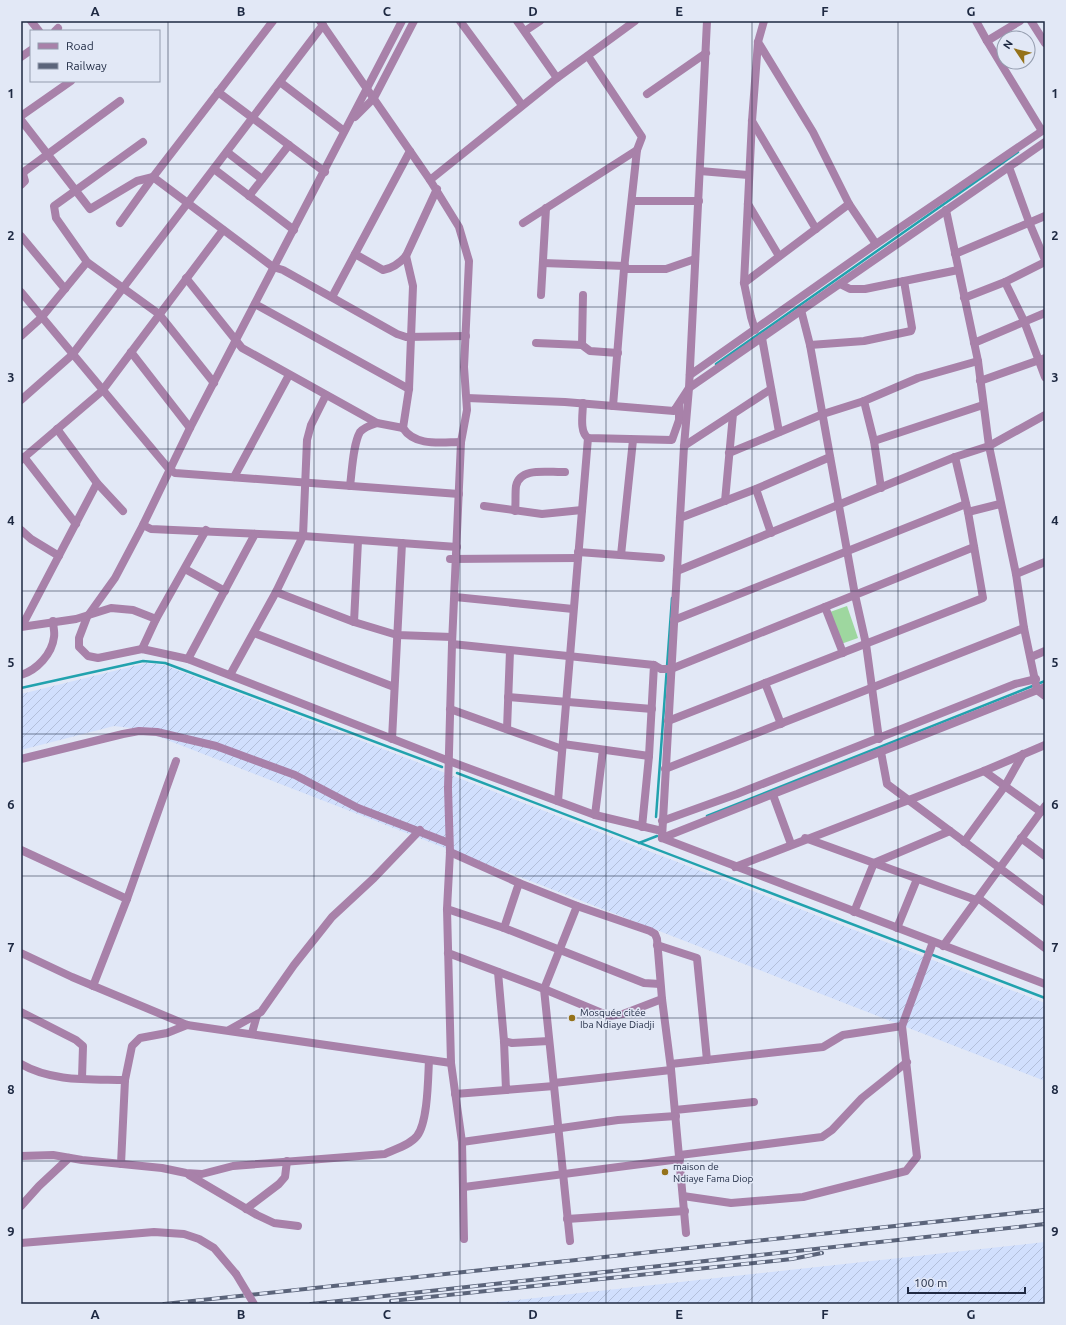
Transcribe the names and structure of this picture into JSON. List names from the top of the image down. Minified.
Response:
{"places":["Mosquée citée Iba Ndiaye Diadji","maison de Ndiaye Fama Diop"],"legend":["Road","Railway"],"scale_bar":"100 m","north":"top left","grid":{"columns":["A","B","C","D","E","F","G"],"rows":["1","2","3","4","5","6","7","8","9"]}}
